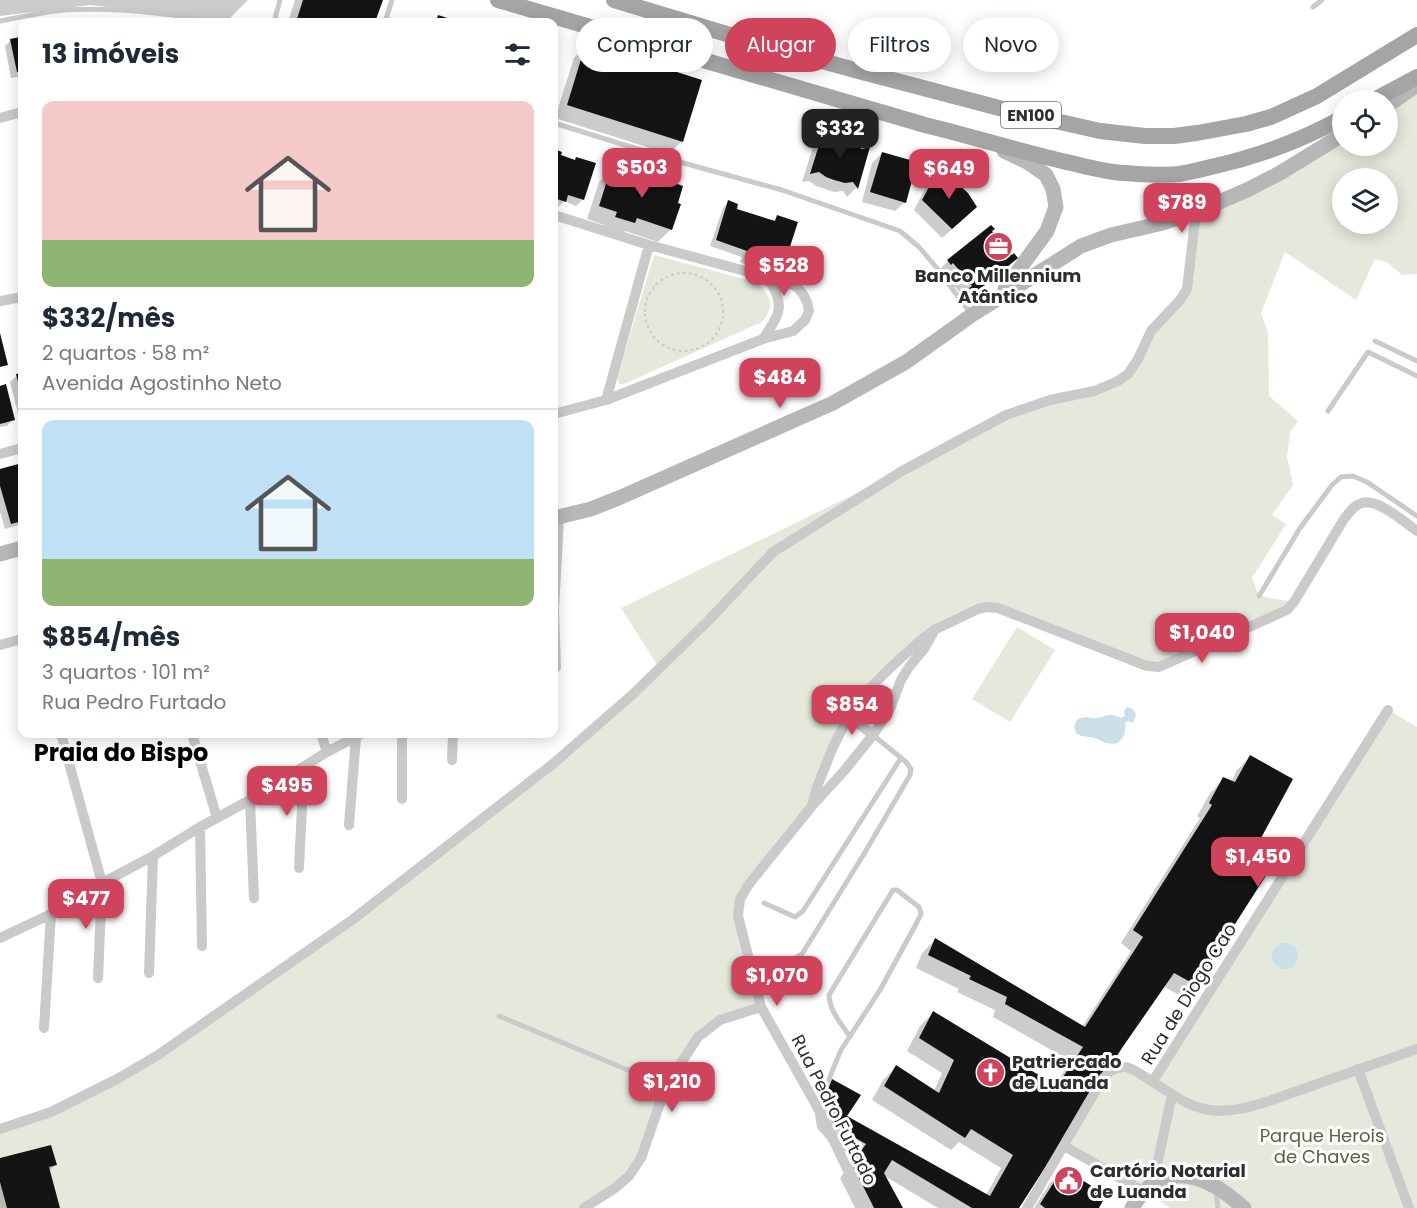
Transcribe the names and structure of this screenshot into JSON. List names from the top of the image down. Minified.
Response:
{"streets":{"main road":["EN100"],"street":["Rua de Diogo Cao","Rua Pedro Furtado"]},"districts":["Praia do Bispo"],"parks":["Parque Herois de Chaves"],"places":{"office":["Banco Millennium Atântico"],"church":["Patriercado de Luanda"],"public building":["Cartório Notarial de Luanda"]},"page":{"chip":["Comprar","Alugar","Filtros","Novo"],"heading":"13 imóveis","list":[{"name":"$332/mês","note":"2 quartos · 58 m² · Avenida Agostinho Neto"},{"name":"$854/mês","note":"3 quartos · 101 m² · Rua Pedro Furtado"}],"price":["$332","$503","$649","$789","$528","$484","$1,040","$854","$495","$1,450","$477","$1,070","$1,210"]}}
